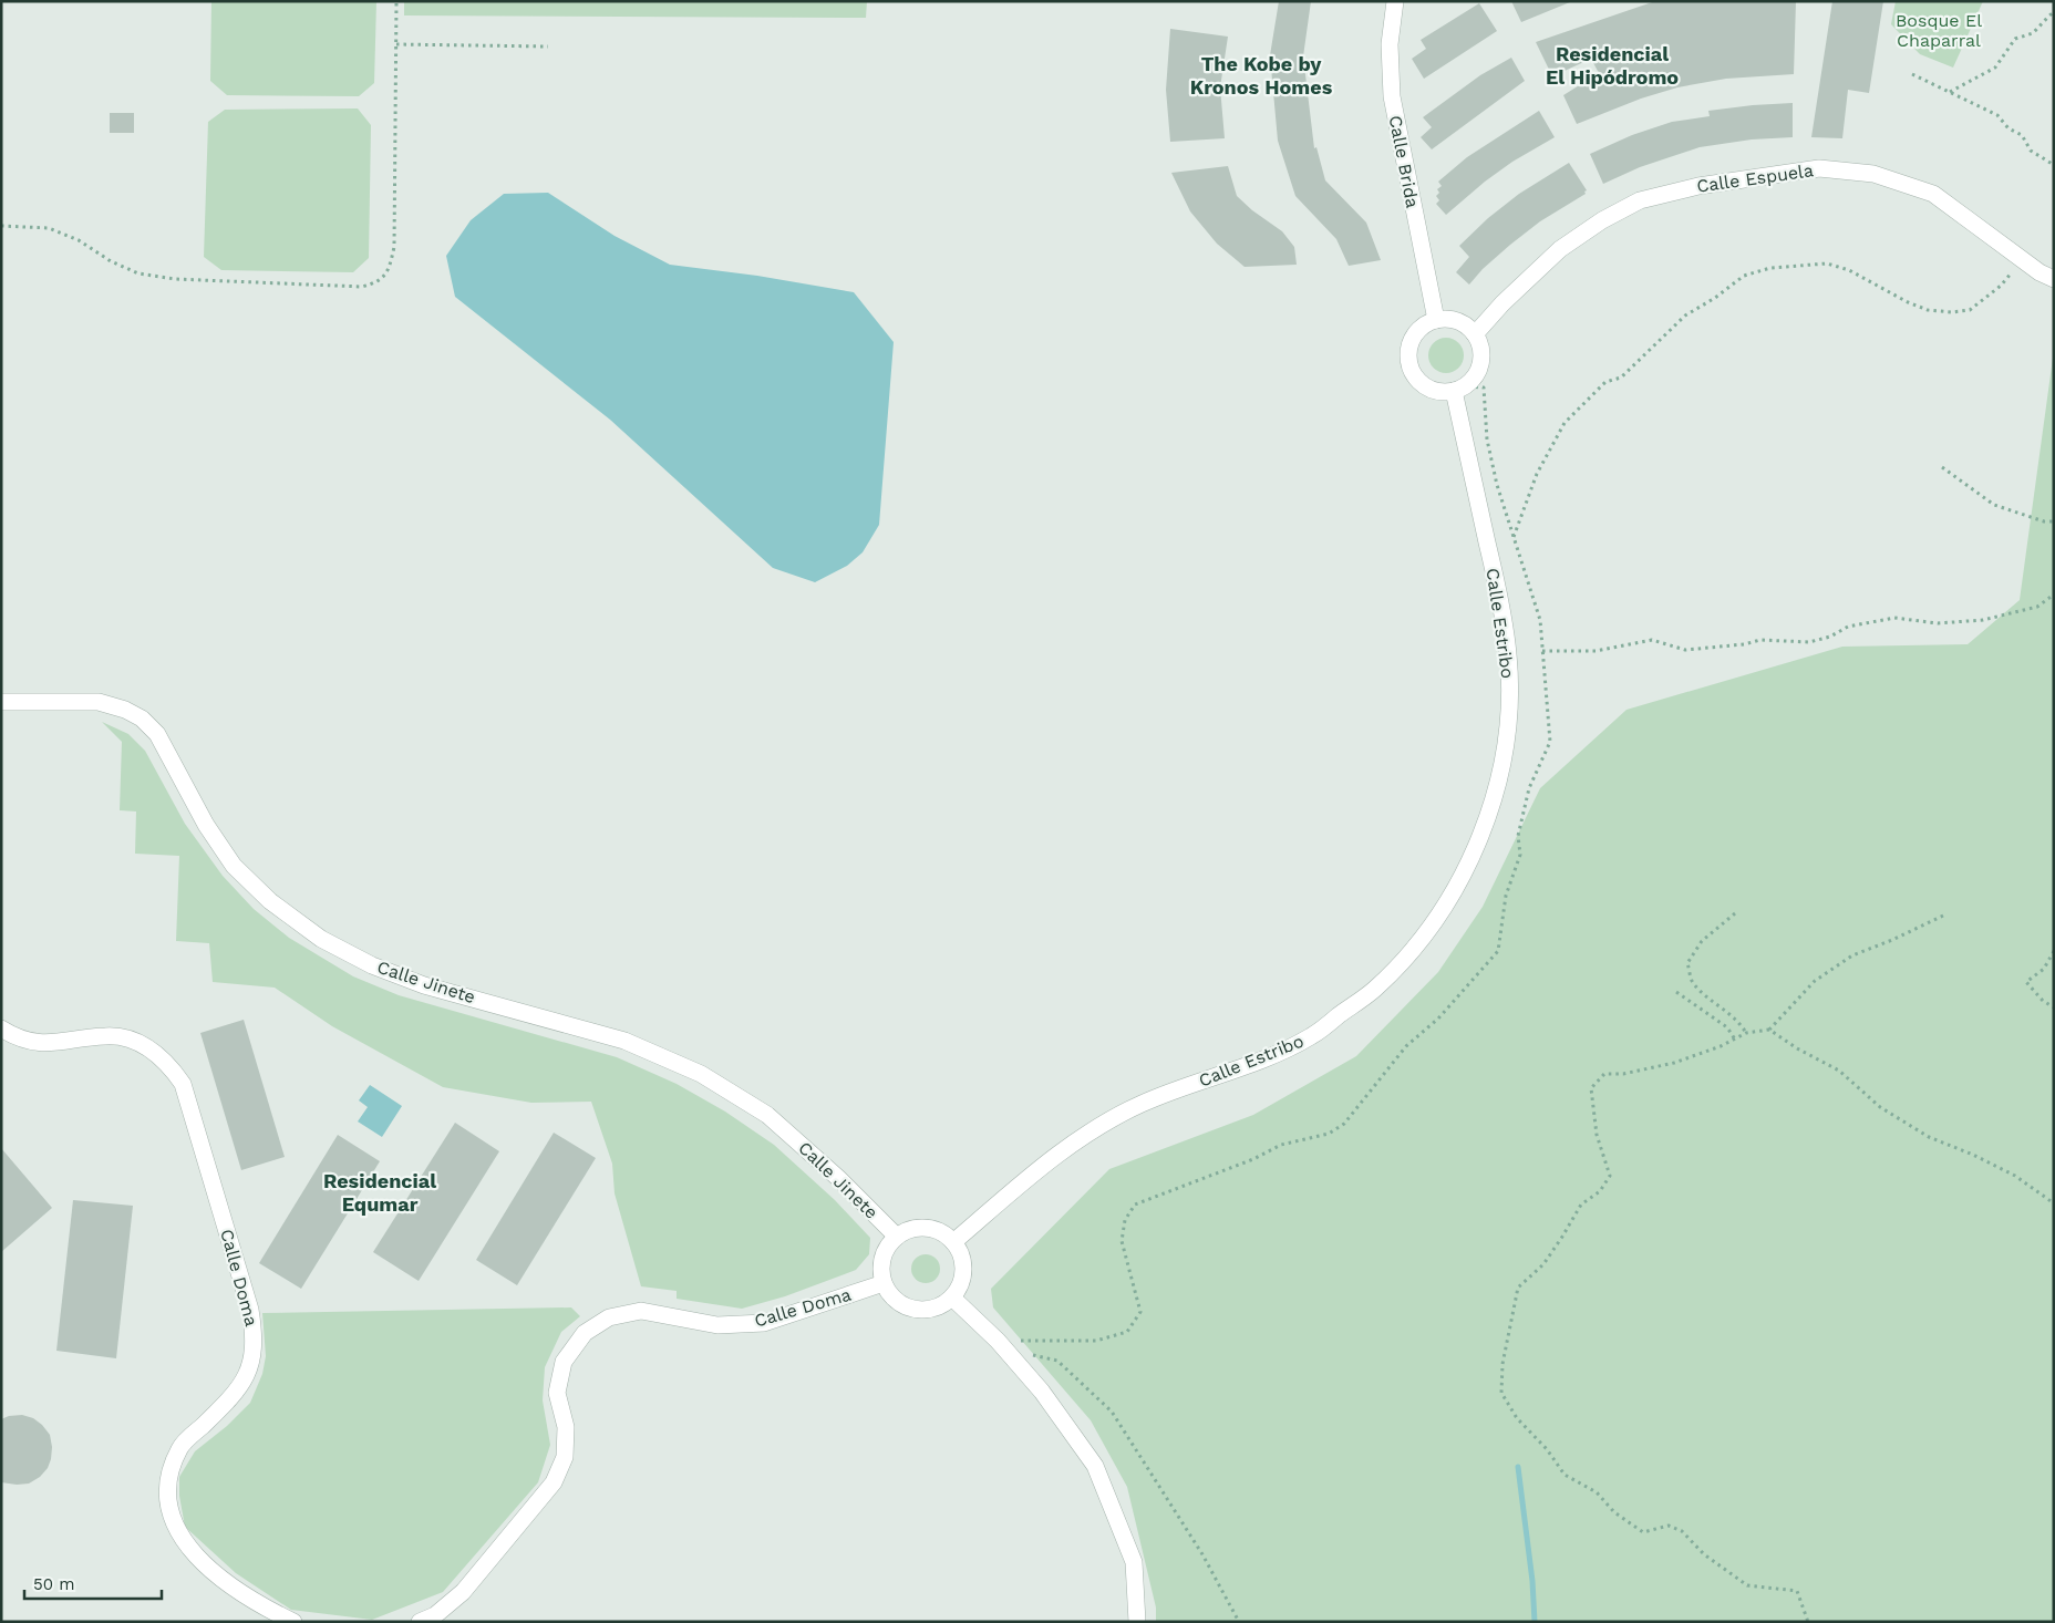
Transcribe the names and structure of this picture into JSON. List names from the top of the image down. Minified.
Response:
{"streets":{"street":["Calle Brida","Calle Espuela","Calle Estribo","Calle Jinete","Calle Doma"]},"crossings":[["Calle Brida","Calle Espuela"],["Calle Brida","Calle Estribo"],["Calle Espuela","Calle Estribo"],["Calle Estribo","Calle Jinete"],["Calle Estribo","Calle Doma"],["Calle Jinete","Calle Doma"]],"districts":["Residencial El Hipódromo","The Kobe by Kronos Homes","Residencial Equmar"],"parks":["Bosque El Chaparral"],"scale_bar":"50 m"}
